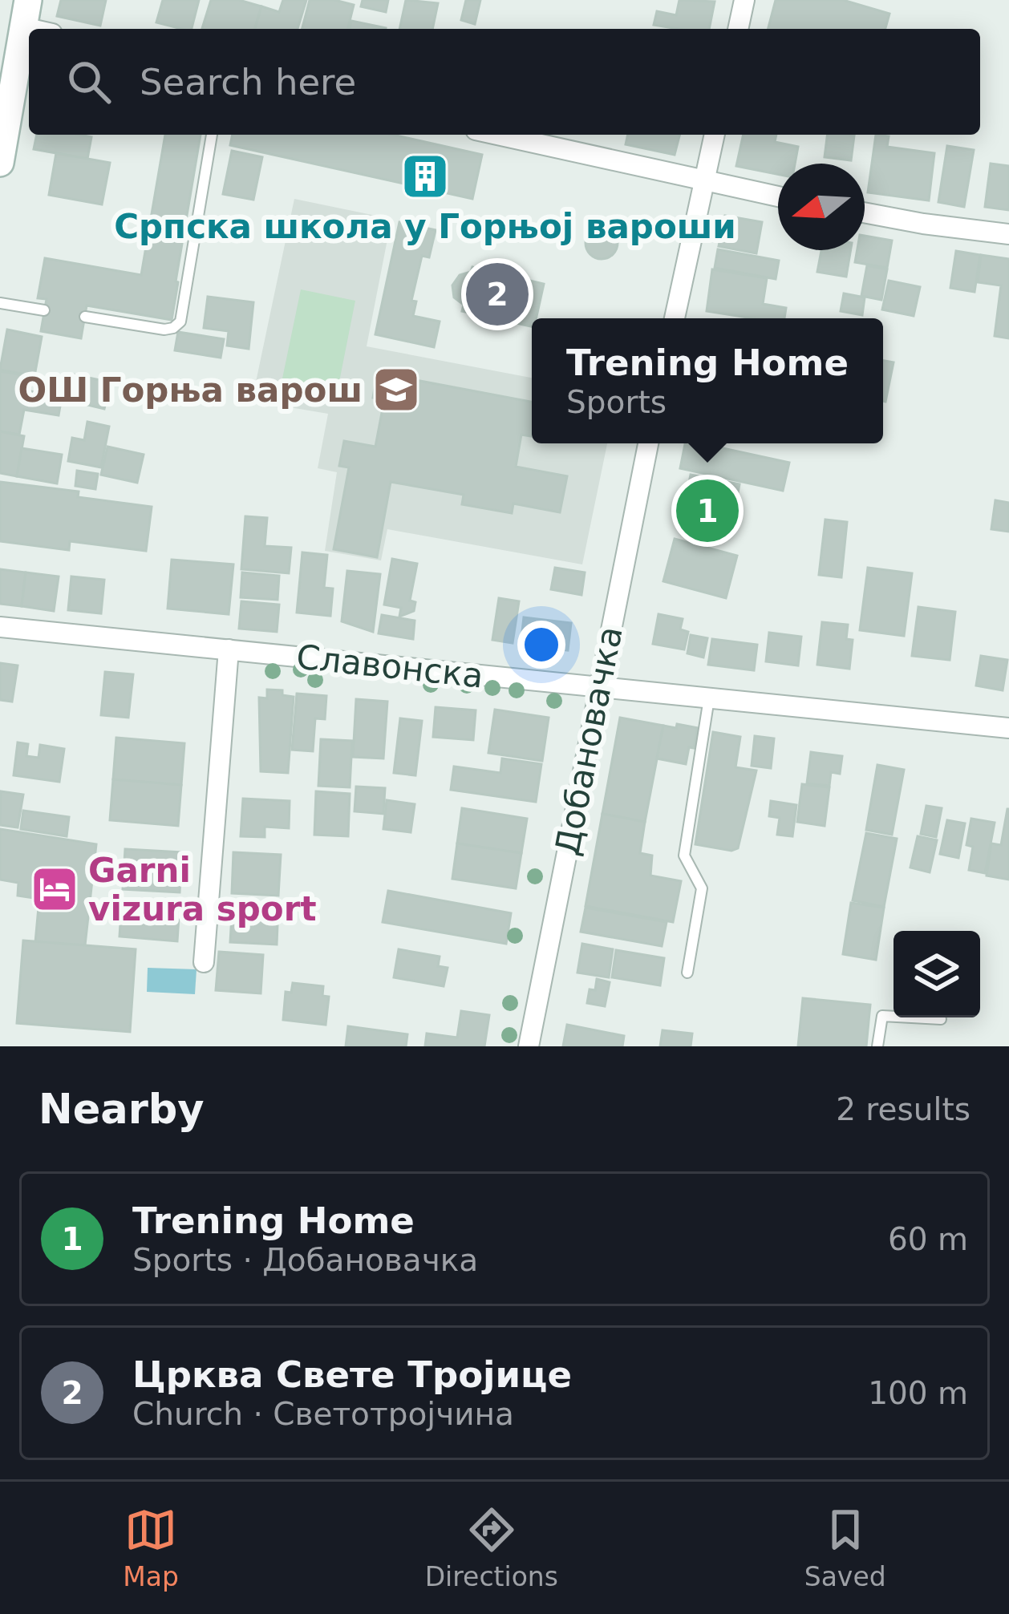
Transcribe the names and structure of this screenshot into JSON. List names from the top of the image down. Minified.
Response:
{"streets":{"street":["Славонска","Добановачка"]},"crossings":[["Славонска","Добановачка"]],"places":{"building":["Српска школа у Горњој вароши"],"school or university":["ОШ Горња варош"],"hotel":["Garni vizura sport"]},"north":"left","page":{"search":"Search here","pins":["2","1"],"popup":["Trening Home","Sports"],"heading":["Nearby","2 results"],"list":[{"mark":"1","name":"Trening Home","note":"Sports · Добановачка","value":"60 m"},{"mark":"2","name":"Црква Свете Тројице","note":"Church · Светотројчина","value":"100 m"}],"nav":["Map","Directions","Saved"]}}
